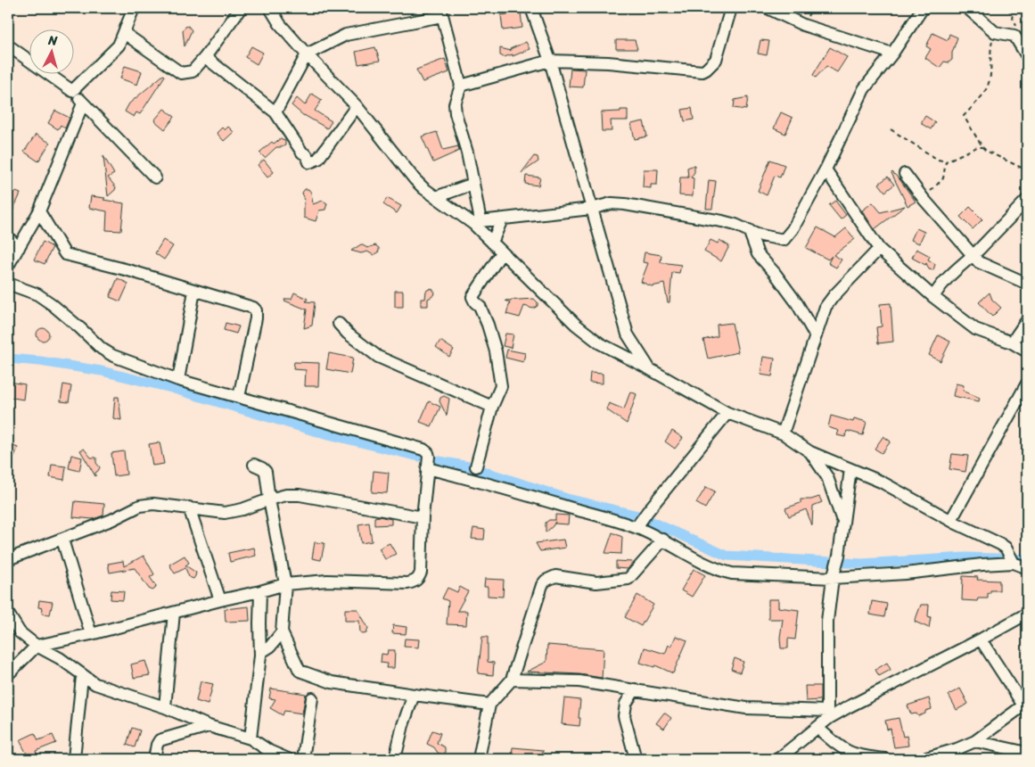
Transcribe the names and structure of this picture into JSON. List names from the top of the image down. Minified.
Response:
{"north":"top"}
